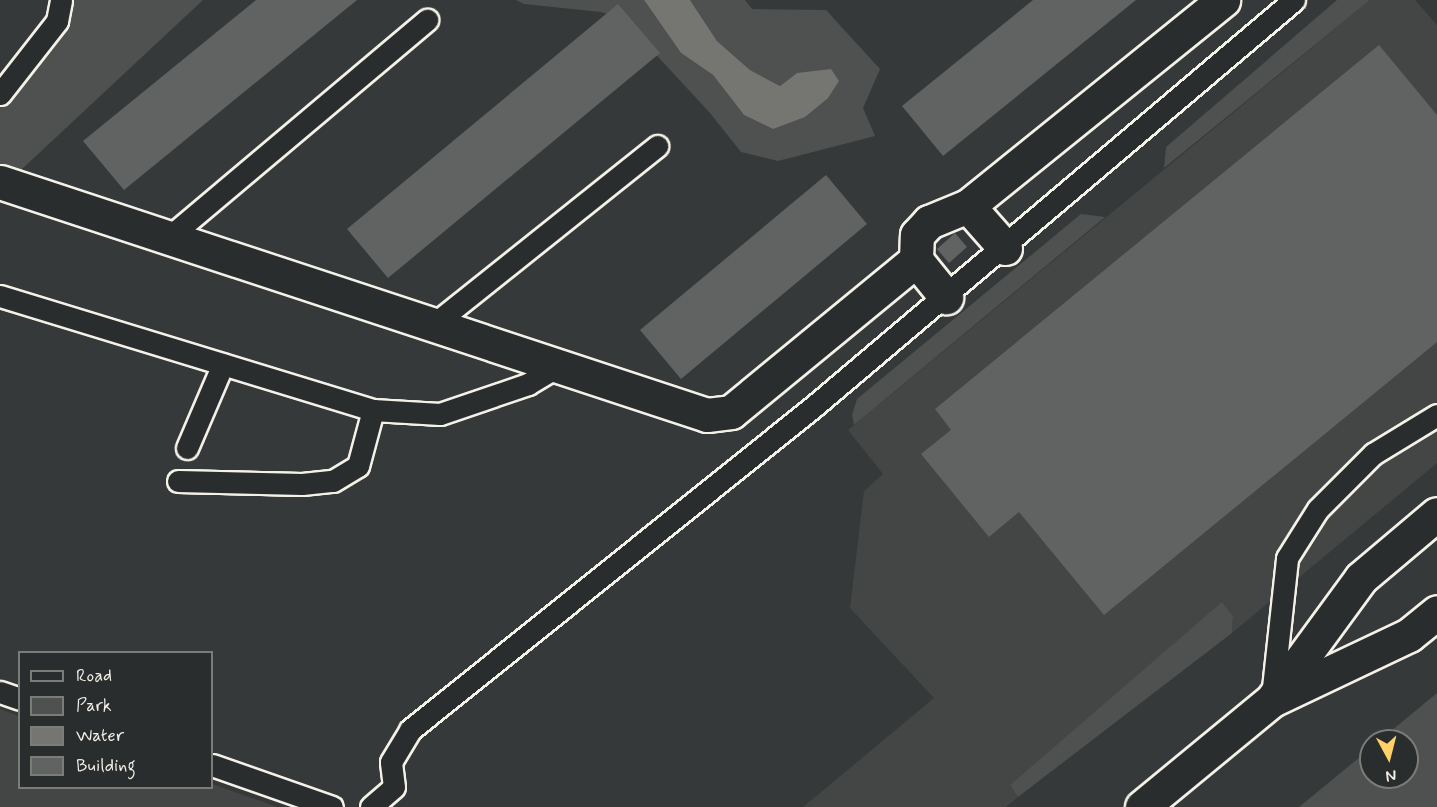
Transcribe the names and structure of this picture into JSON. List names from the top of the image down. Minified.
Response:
{"legend":["Road","Park","Water","Building"],"north":"bottom"}
